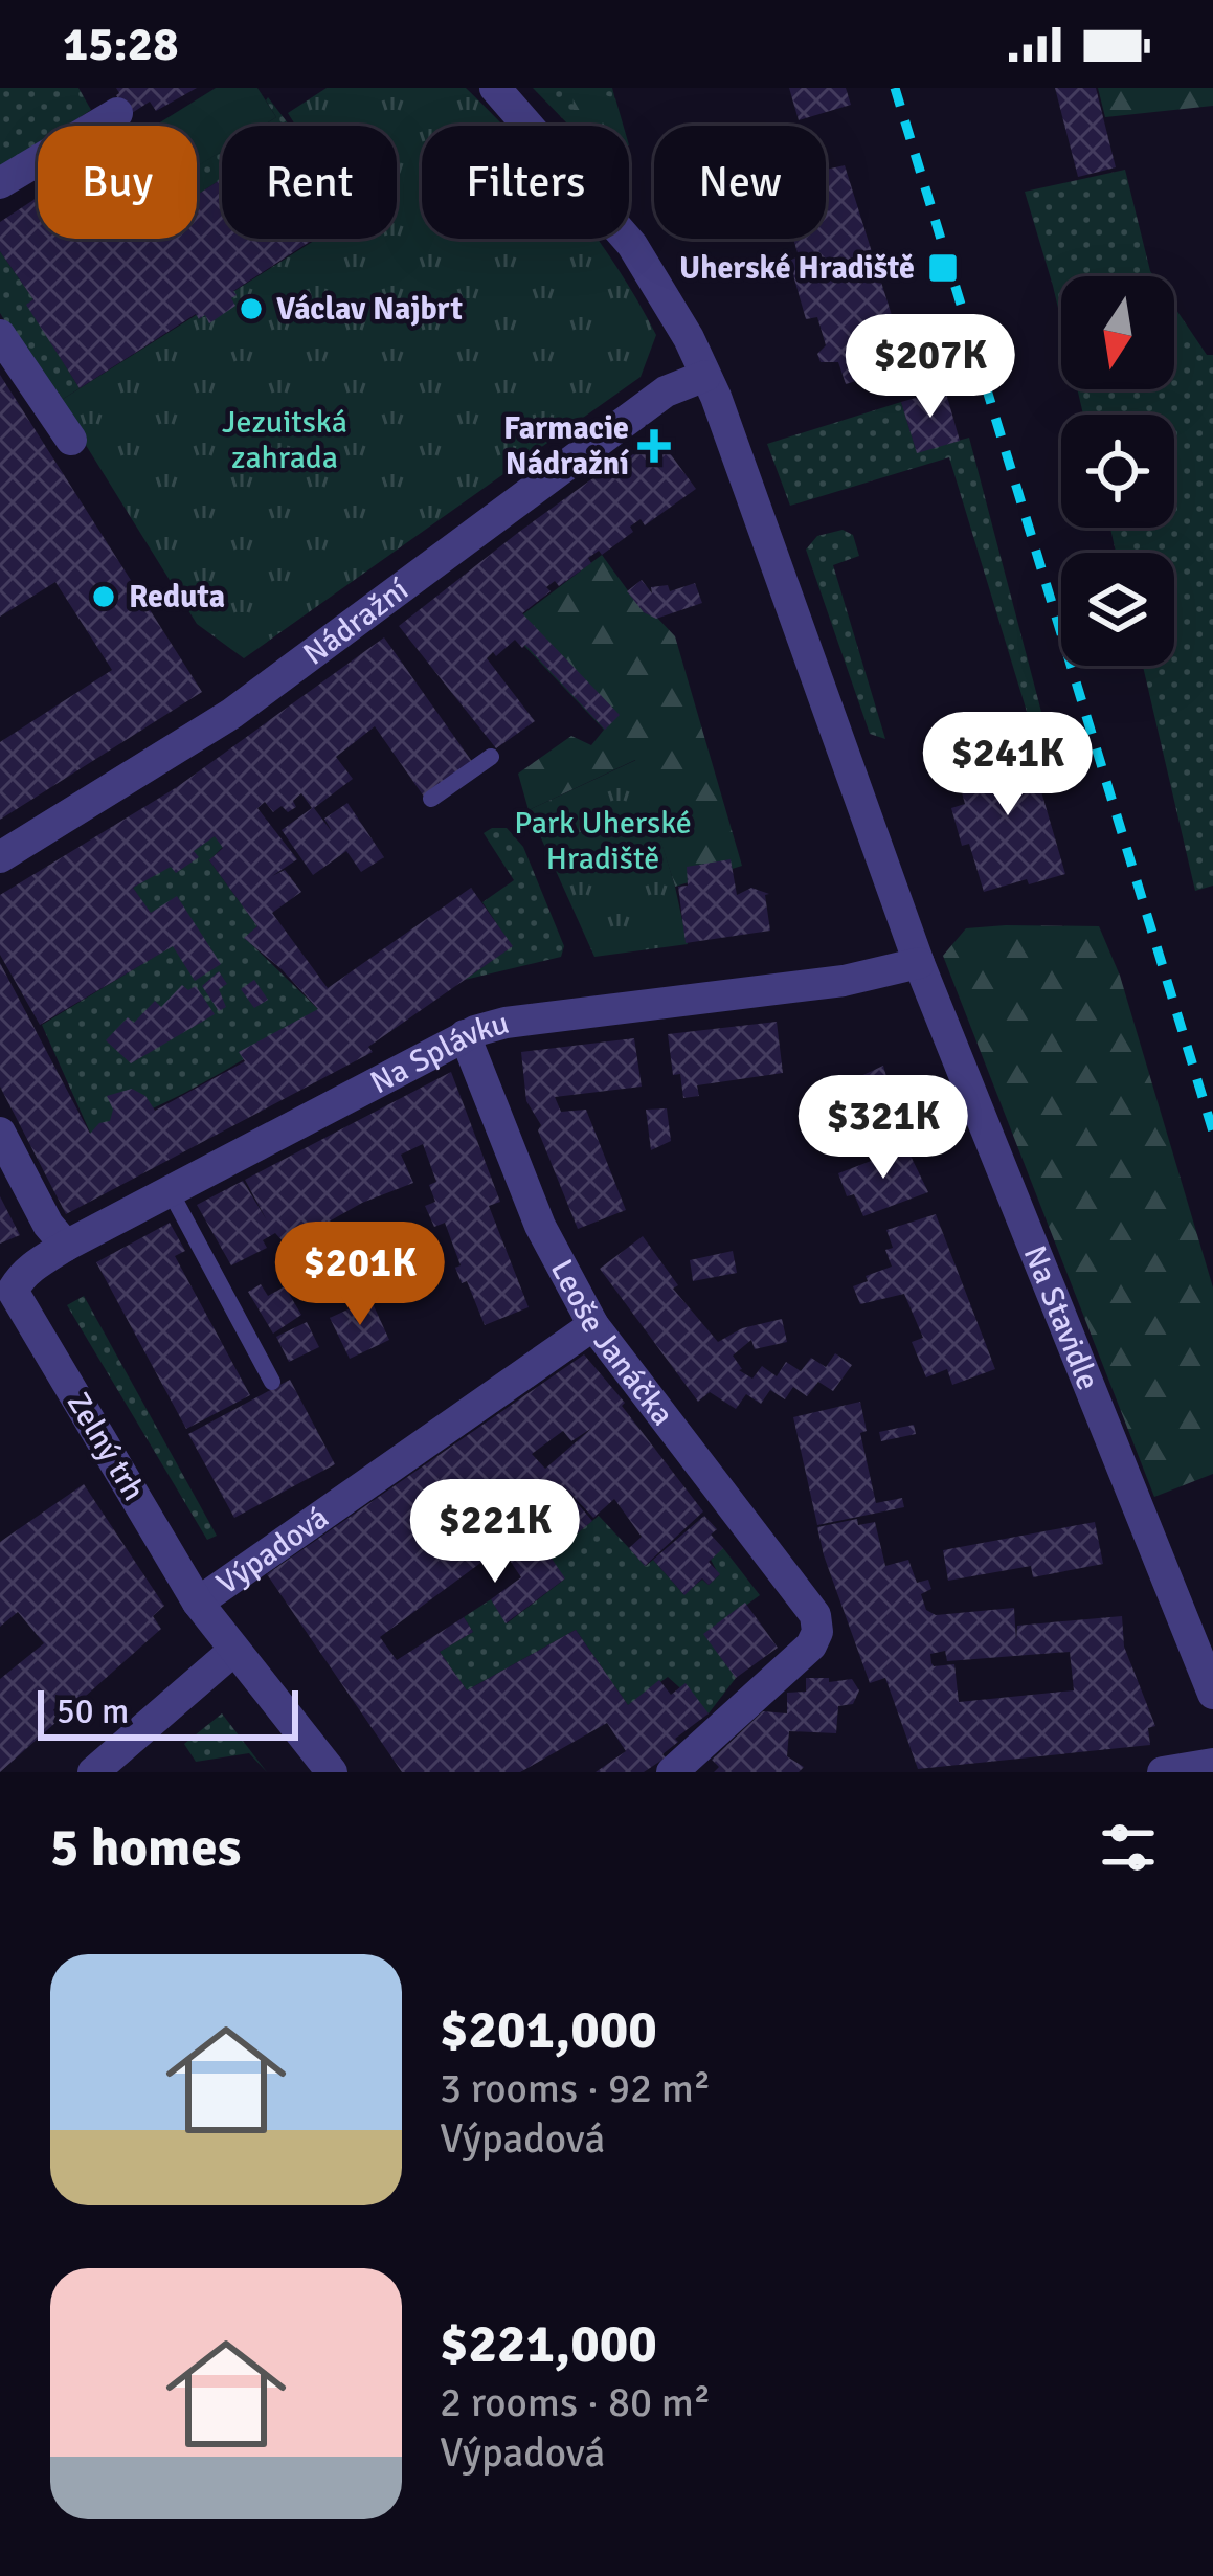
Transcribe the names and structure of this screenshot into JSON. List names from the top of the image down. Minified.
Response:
{"streets":{"street":["Nádražní","Na Splávku","Na Stavidle","Leoše Janáčka","Zelný trh","Výpadová"]},"crossings":[["Nádražní","Na Stavidle"],["Na Splávku","Na Stavidle"],["Na Splávku","Leoše Janáčka"],["Na Splávku","Zelný trh"],["Leoše Janáčka","Výpadová"],["Zelný trh","Výpadová"]],"parks":["Jezuitská zahrada","Park Uherské Hradiště"],"places":{"transit":["Uherské Hradiště"],"other":["Václav Najbrt","Reduta"],"health":["Farmacie Nádražní"]},"scale_bar":"50 m","north":"bottom","page":{"status":"15:28","chip":["Buy","Rent","Filters","New"],"price":["$207K","$241K","$321K","$201K","$221K"],"scale":"50 m","heading":"5 homes","list":[{"name":"$201,000","note":"3 rooms · 92 m² · Výpadová"},{"name":"$221,000","note":"2 rooms · 80 m² · Výpadová"}]}}
